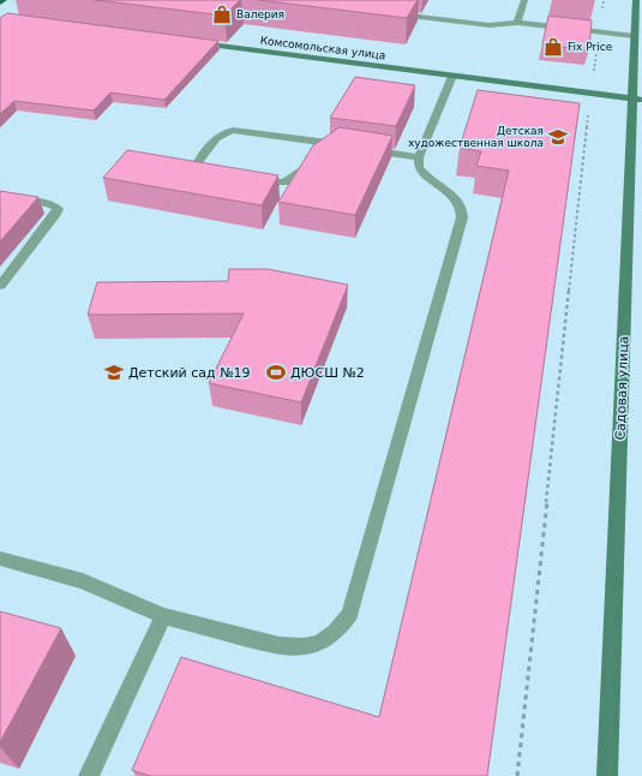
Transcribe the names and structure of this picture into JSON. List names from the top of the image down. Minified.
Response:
{"streets":{"street":["Комсомольская улица","Садовая улица"]},"crossings":[["Комсомольская улица","Садовая улица"]],"places":{"shop":["Валерия","Fix Price"],"school or university":["Детская художественная школа","Детский сад №19"],"sports":["ДЮСШ №2"]}}
